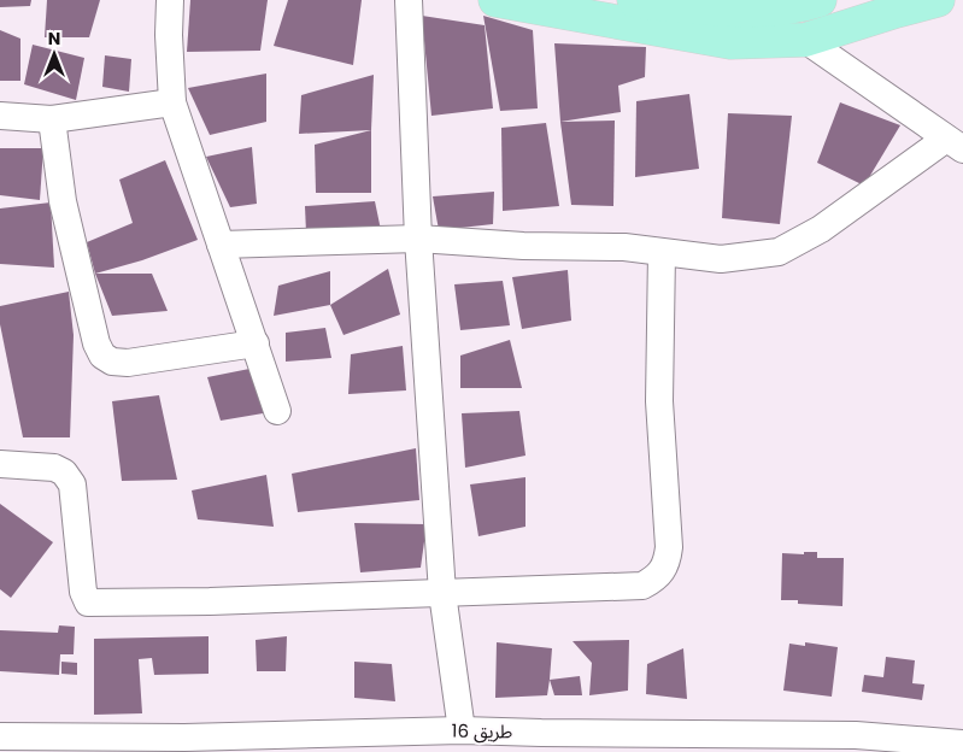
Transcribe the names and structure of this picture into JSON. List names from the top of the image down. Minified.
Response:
{"streets":{"street":["طريق 16"]},"north":"top"}
